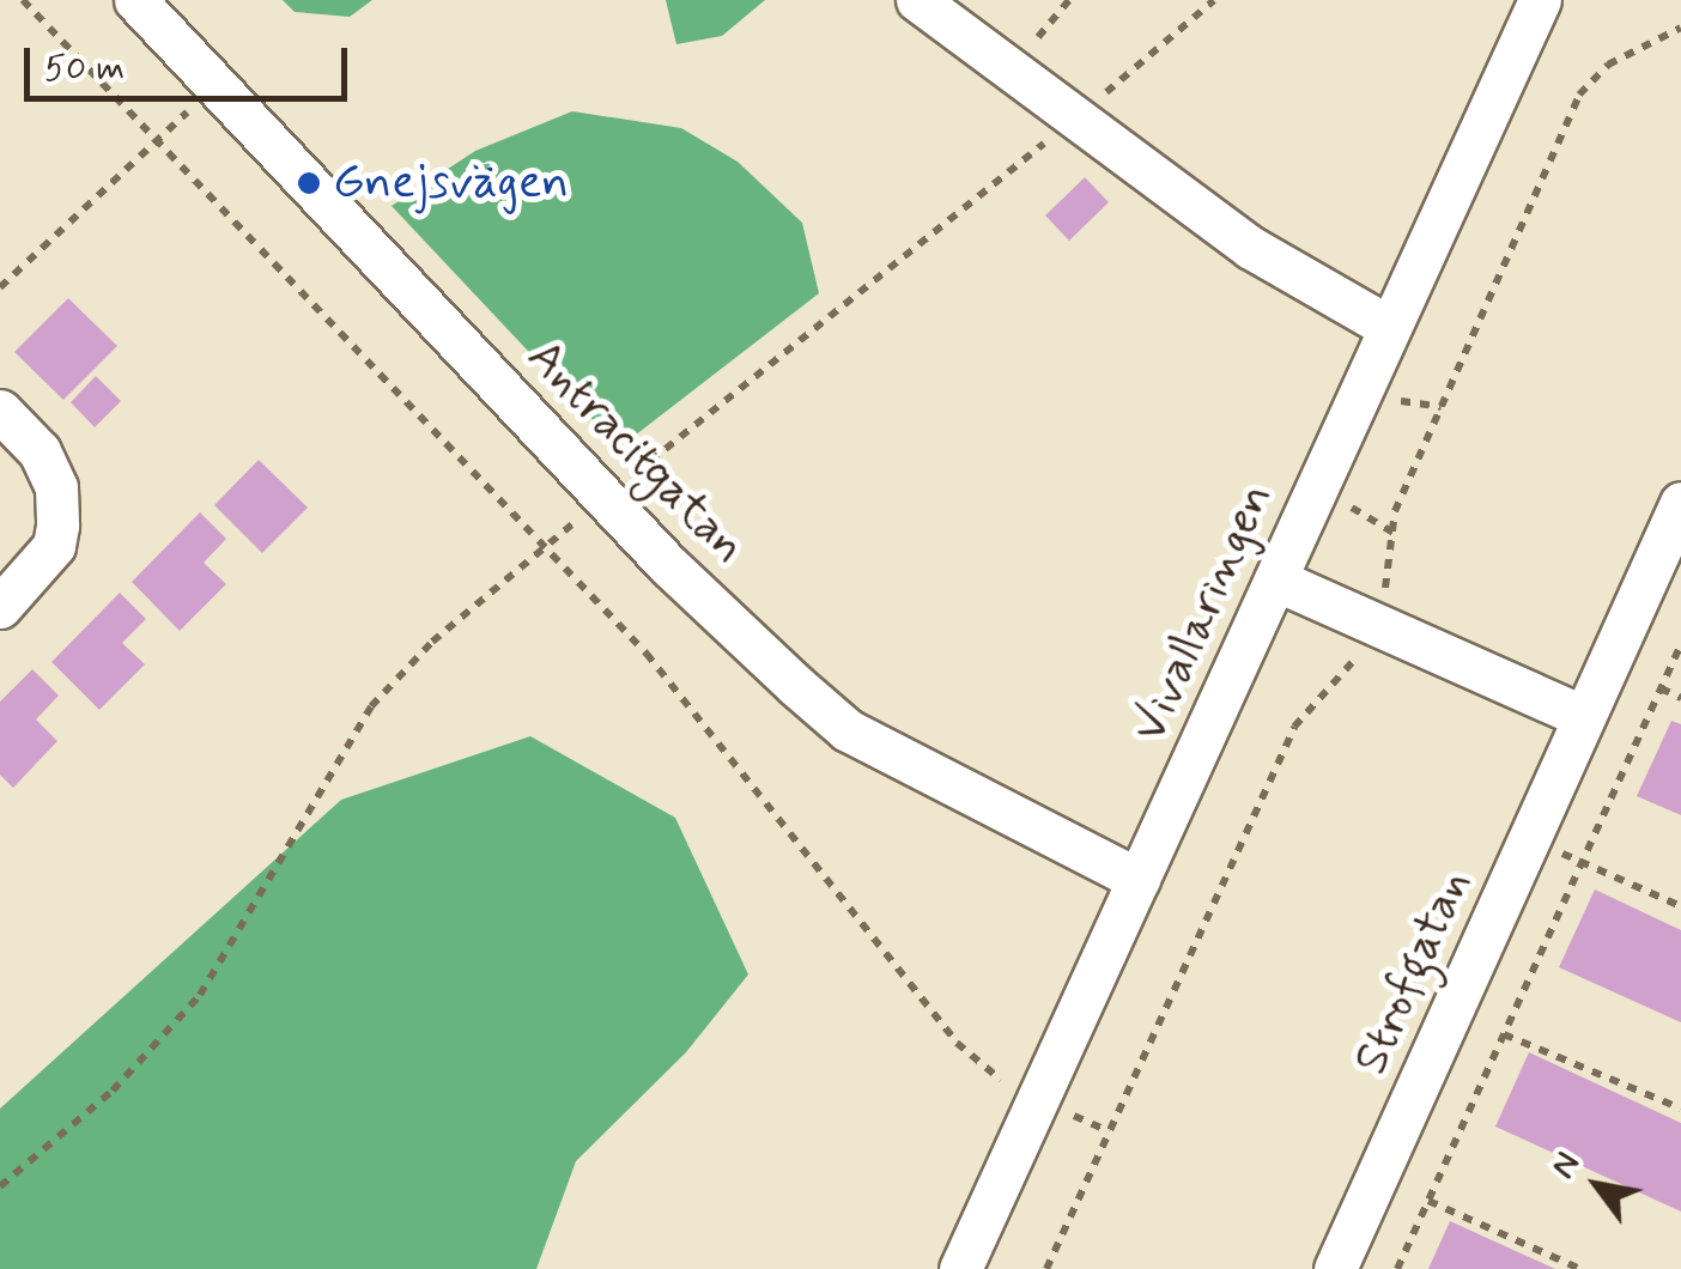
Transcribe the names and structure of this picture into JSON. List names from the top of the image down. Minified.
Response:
{"streets":{"street":["Antracitgatan","Vivallaringen","Strofgatan"]},"crossings":[["Antracitgatan","Vivallaringen"]],"places":["Gnejsvägen"],"scale_bar":"50 m","north":"top left"}
